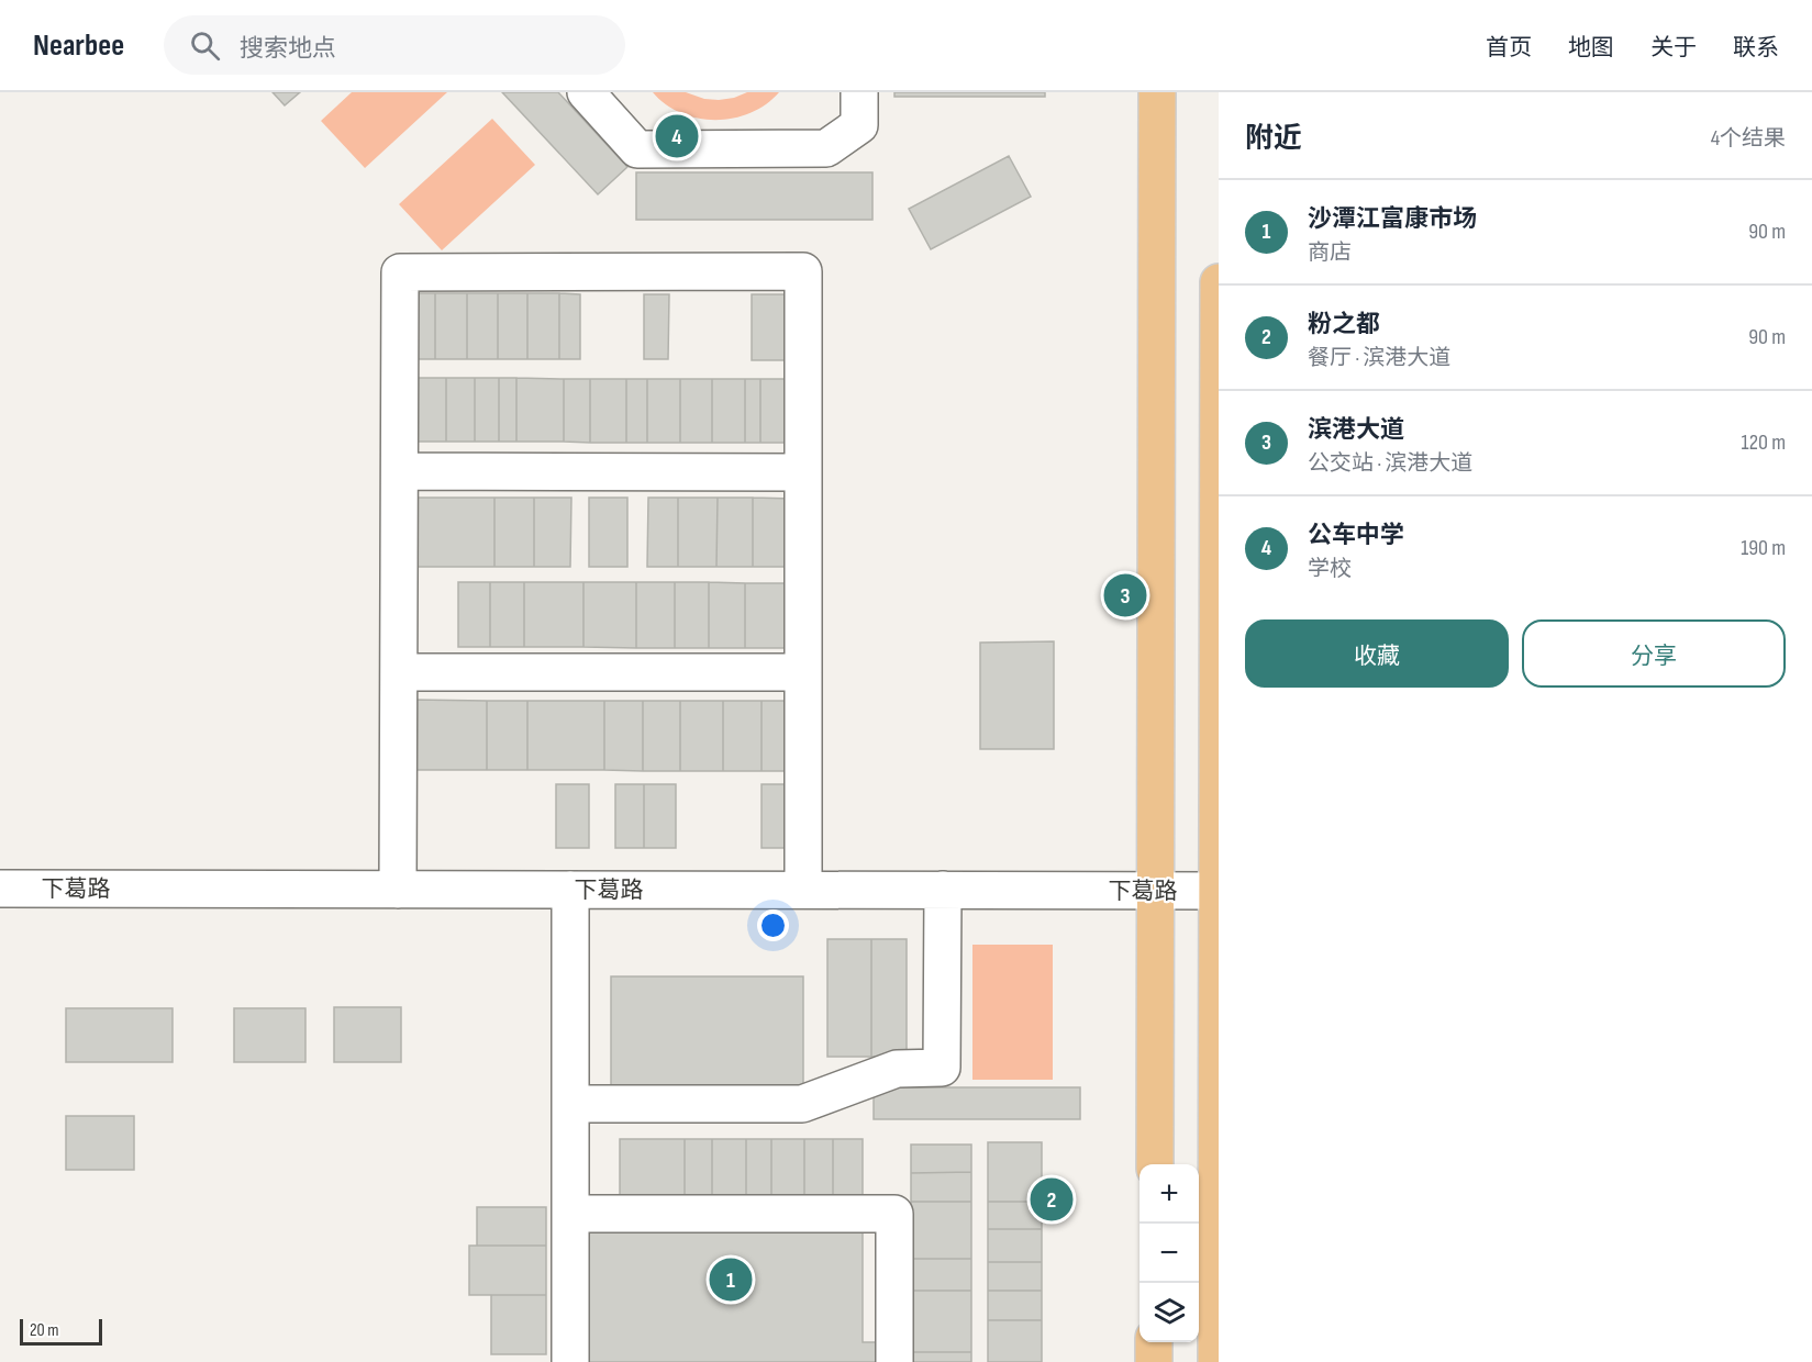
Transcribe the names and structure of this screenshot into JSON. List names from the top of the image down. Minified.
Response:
{"streets":{"street":["下葛路"]},"scale_bar":"20 m","page":{"header":"Nearbee","search":"搜索地点","nav":["首页","地图","关于","联系"],"heading":["附近","4个结果"],"pins":["4","3","2","1"],"list":[{"mark":"1","name":"沙潭江富康市场","note":"商店","value":"90 m"},{"mark":"2","name":"粉之都","note":"餐厅 · 滨港大道","value":"90 m"},{"mark":"3","name":"滨港大道","note":"公交站 · 滨港大道","value":"120 m"},{"mark":"4","name":"公车中学","note":"学校","value":"190 m"}],"buttons":["收藏","分享"],"map_buttons":["+","−"],"scale":"20 m"}}
